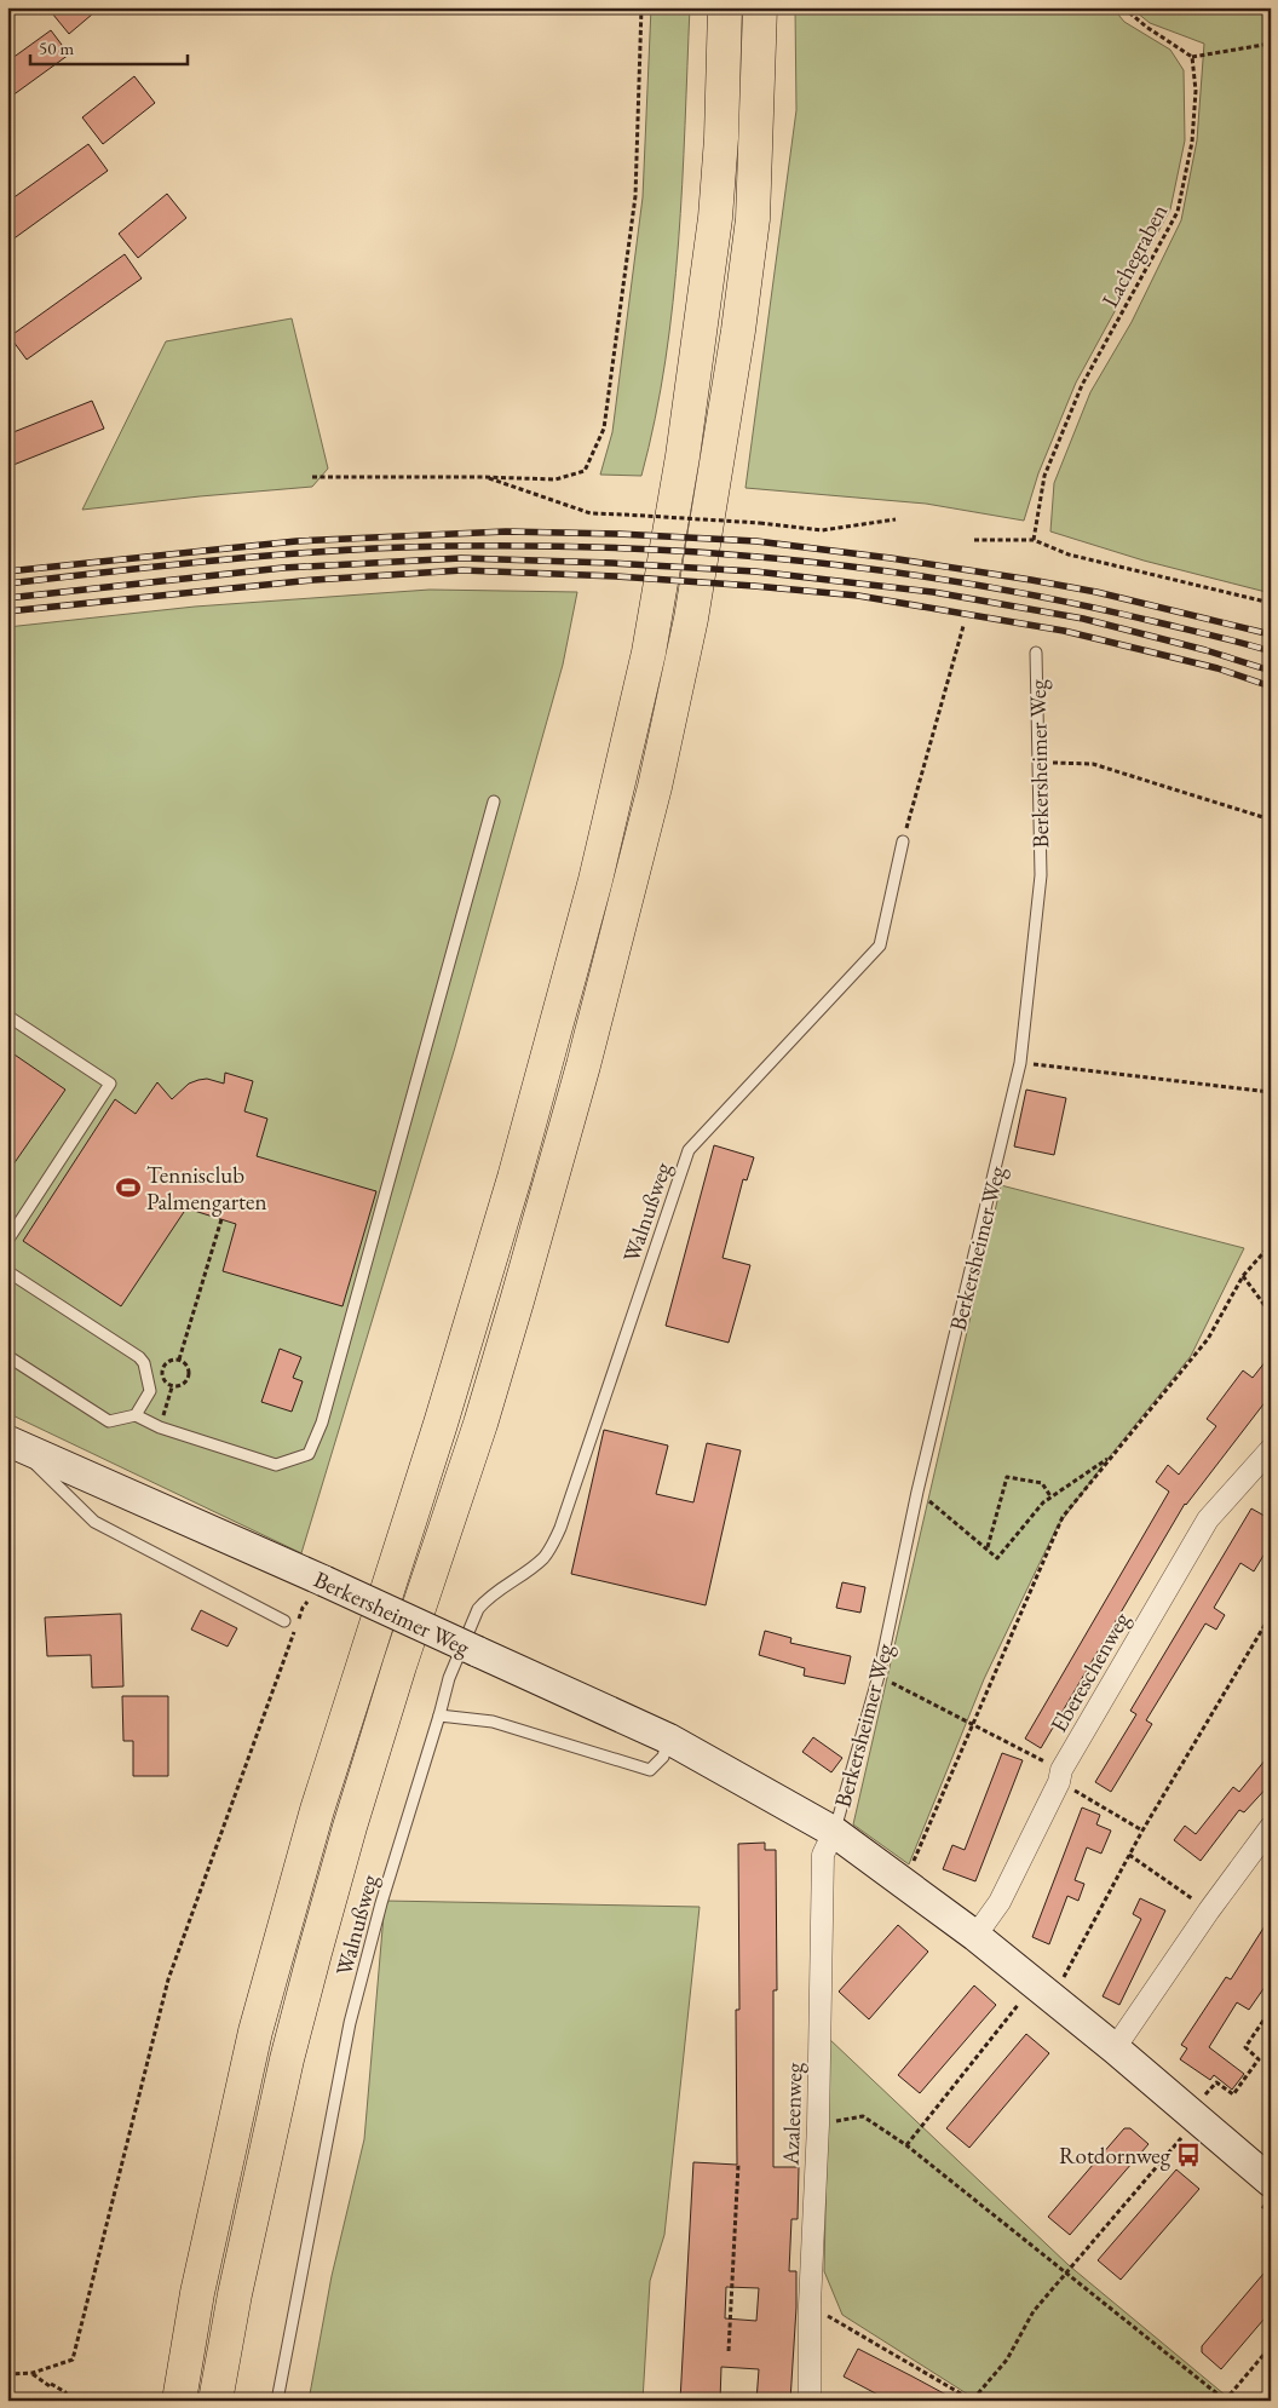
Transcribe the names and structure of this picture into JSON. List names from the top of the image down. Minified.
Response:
{"streets":{"street":["Berkersheimer Weg","Ebereschenweg","Azaleenweg"],"lane":["Walnußweg"],"path":["Lachegraben"]},"crossings":[["Berkersheimer Weg","Ebereschenweg"],["Berkersheimer Weg","Azaleenweg"]],"places":{"sports":["Tennisclub Palmengarten"],"bus stop":["Rotdornweg"]},"scale_bar":"50 m"}
